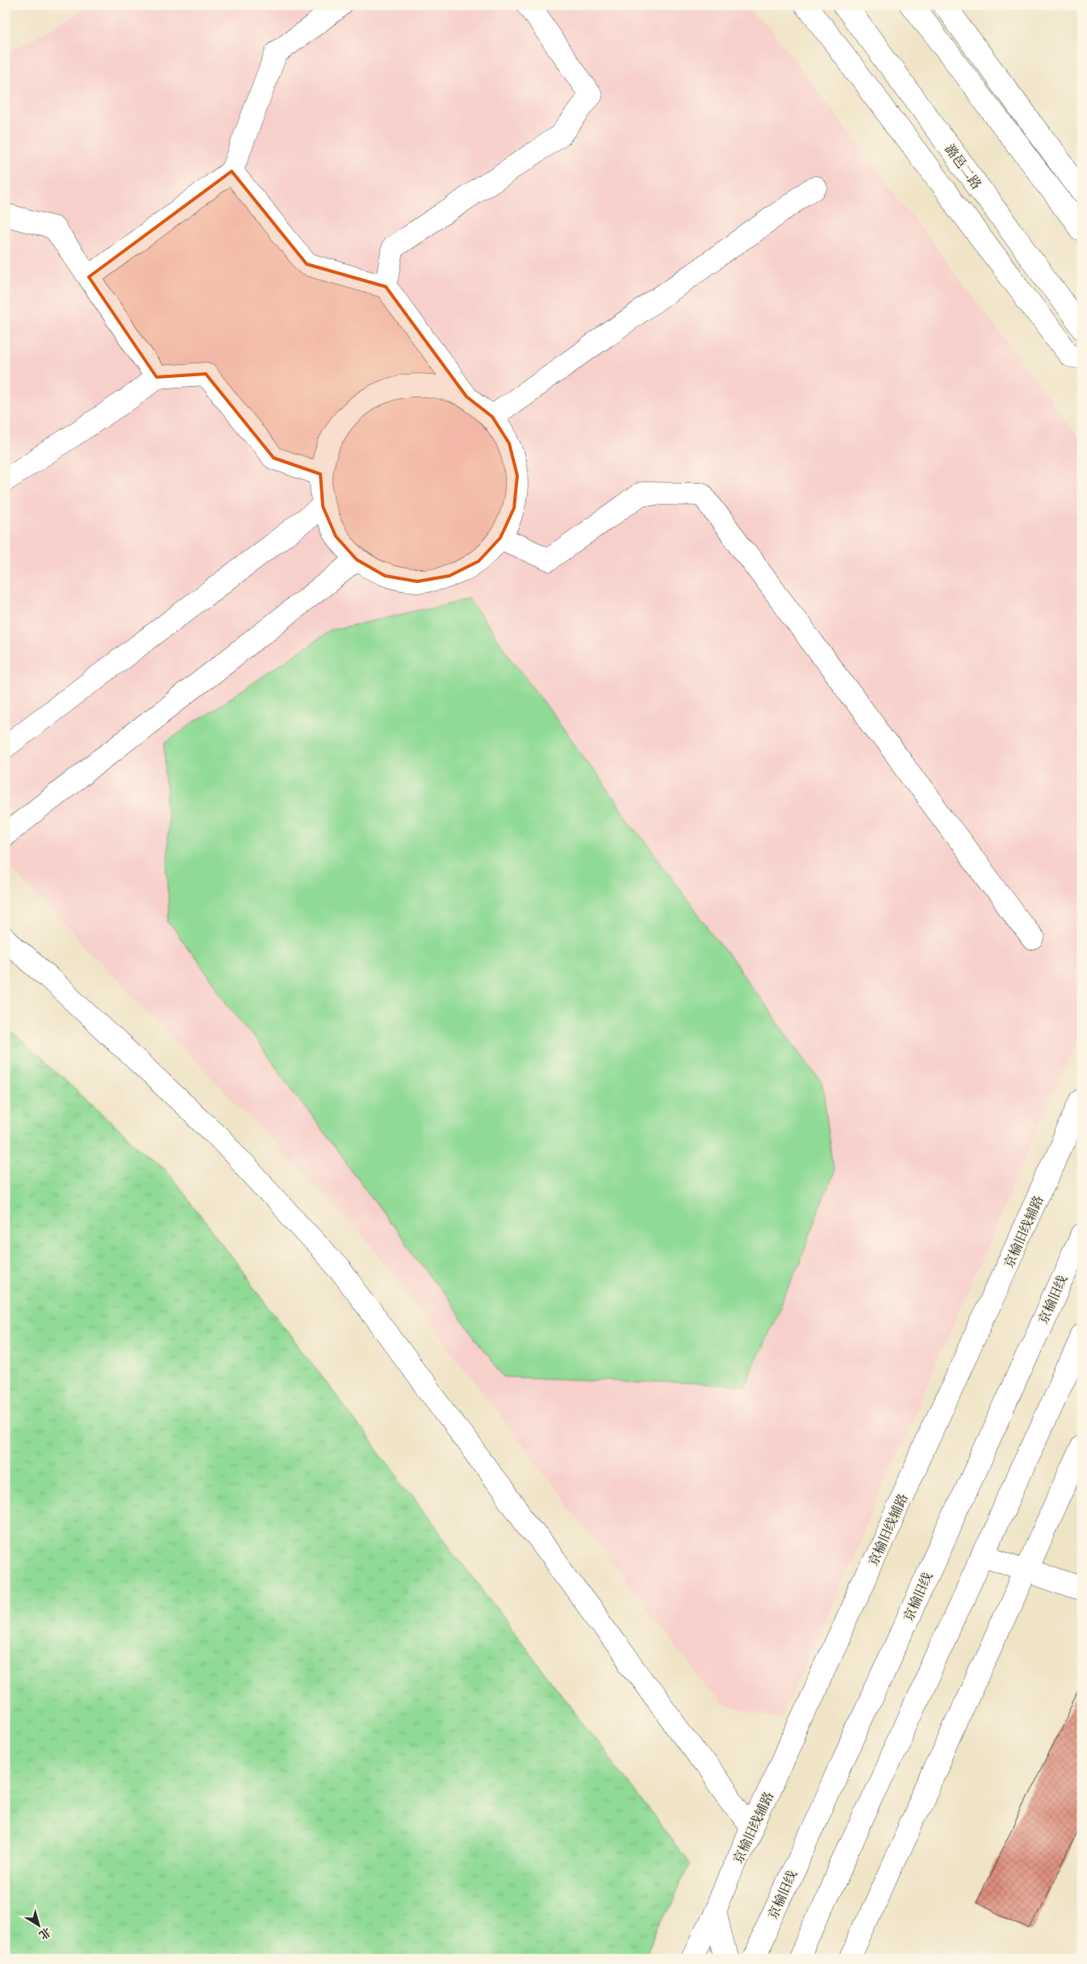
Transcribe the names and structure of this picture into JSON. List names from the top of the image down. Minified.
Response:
{"streets":{"street":["潞邑二路","京榆旧线辅路","京榆旧线"]},"north":"bottom right"}
